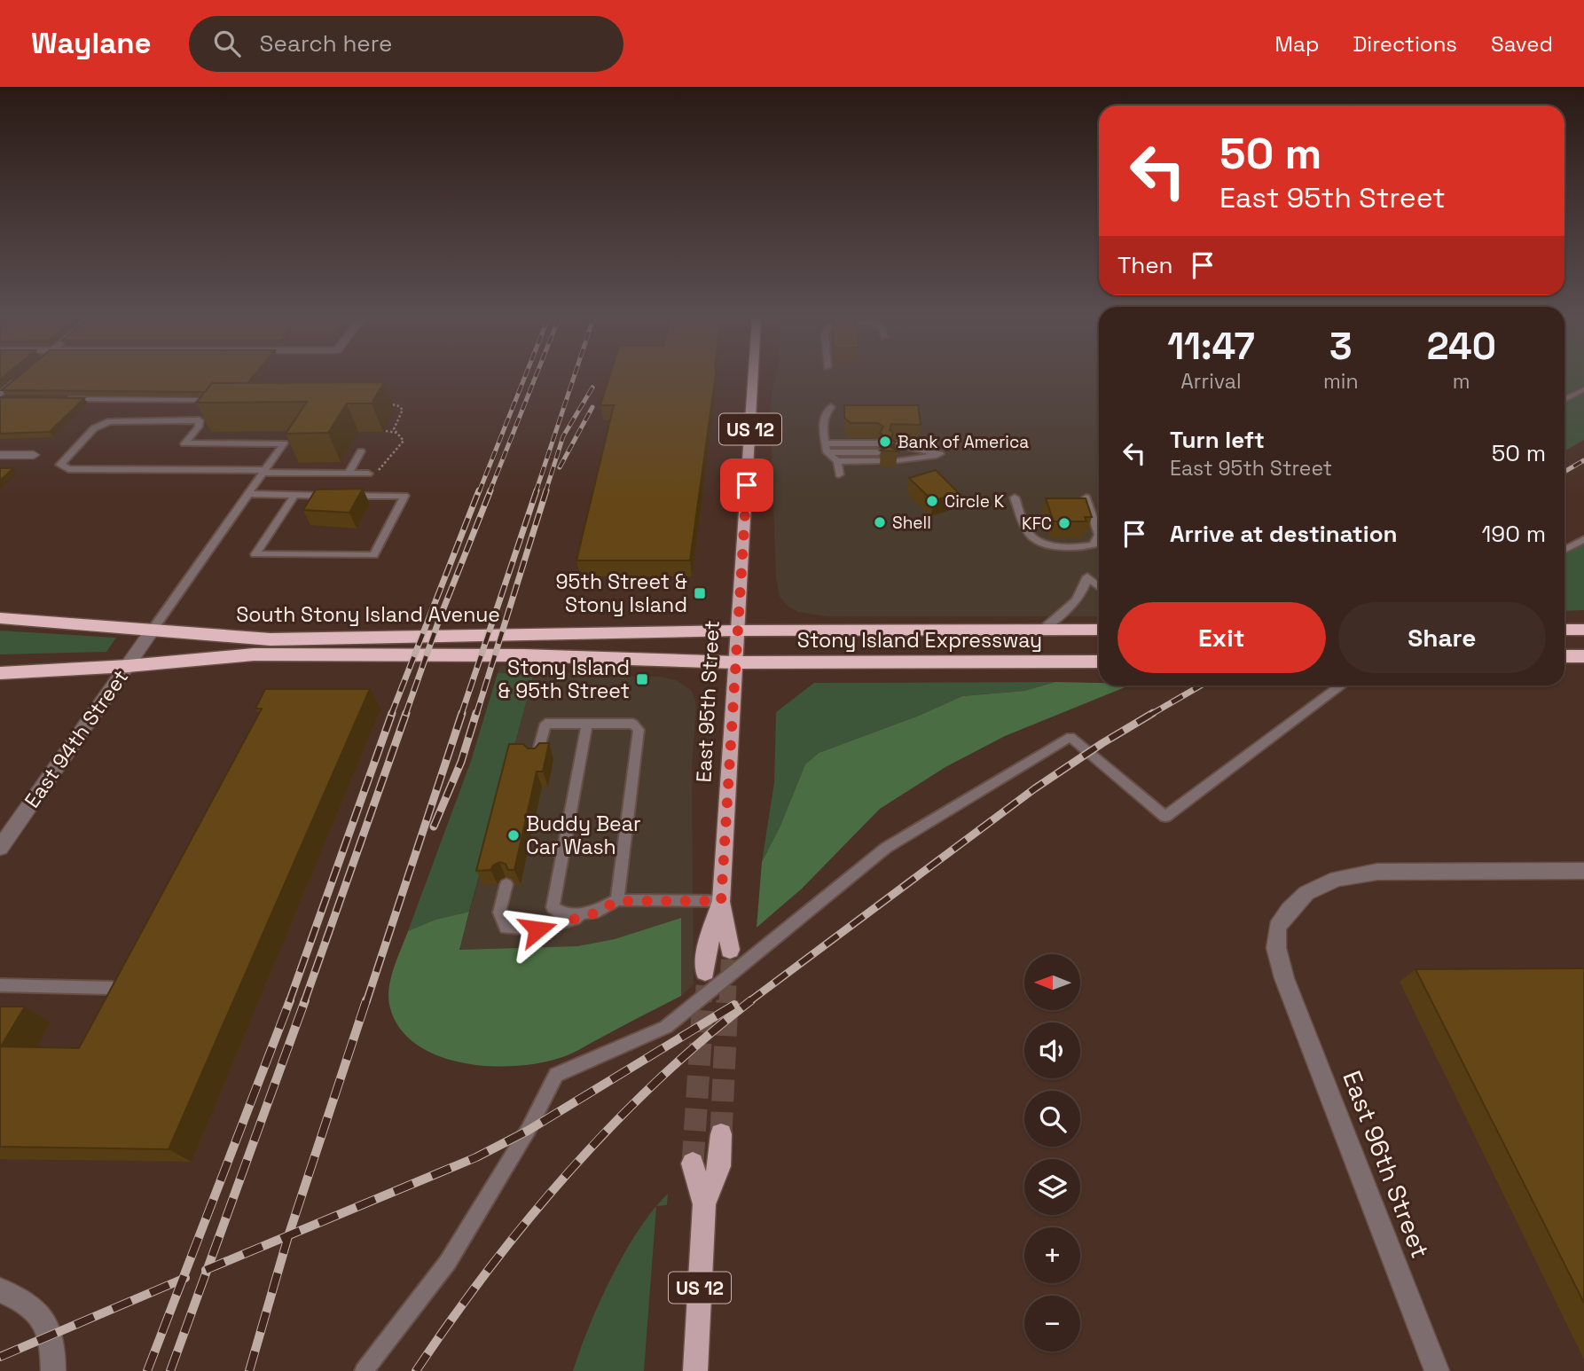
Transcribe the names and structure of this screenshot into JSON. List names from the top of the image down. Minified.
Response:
{"streets":{"highway":["South Stony Island Avenue","Stony Island Expressway"],"main road":["US 12","East 95th Street"],"street":["East 94th Street","East 96th Street"]},"crossings":[["South Stony Island Avenue","Stony Island Expressway"],["South Stony Island Avenue","East 95th Street"],["South Stony Island Avenue","East 94th Street"],["Stony Island Expressway","East 95th Street"]],"places":{"other":["Bank of America","Circle K","Shell","KFC","Buddy Bear Car Wash"],"transit":["95th Street & Stony Island","Stony Island & 95th Street"]},"north":"left","page":{"header":"Waylane","search":"Search here","nav":["Map","Directions","Saved"],"turn":["50 m","East 95th Street"],"then":"Then","eta":["11:47","Arrival","3","min","240","m"],"list":[{"name":"Turn left","note":"East 95th Street","value":"50 m"},{"name":"Arrive at destination","value":"190 m"}],"buttons":["Exit","Share"],"map_buttons":["+","−"]}}
